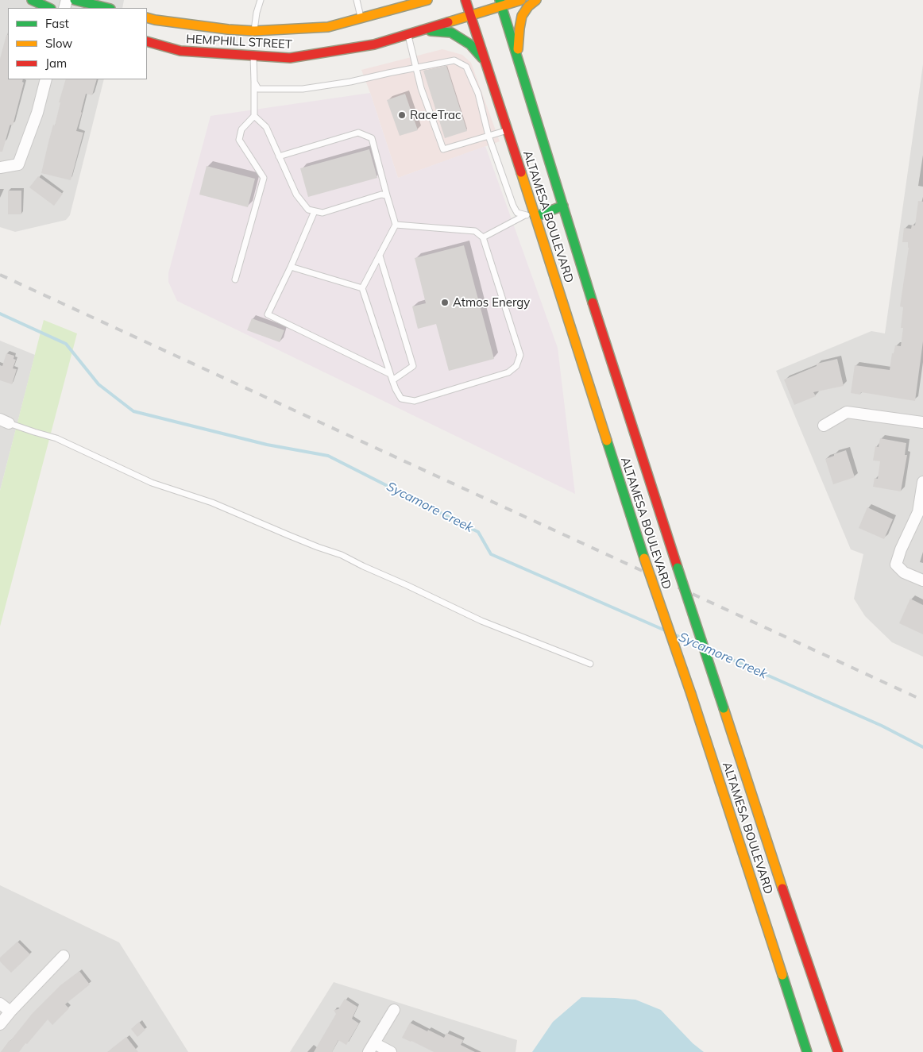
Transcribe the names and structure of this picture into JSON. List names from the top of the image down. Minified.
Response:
{"streets":{"main road":["HEMPHILL STREET","ALTAMESA BOULEVARD"]},"crossings":[["HEMPHILL STREET","ALTAMESA BOULEVARD"]],"water":["Sycamore Creek"],"places":["RaceTrac","Atmos Energy"],"legend":["Fast","Slow","Jam"]}
